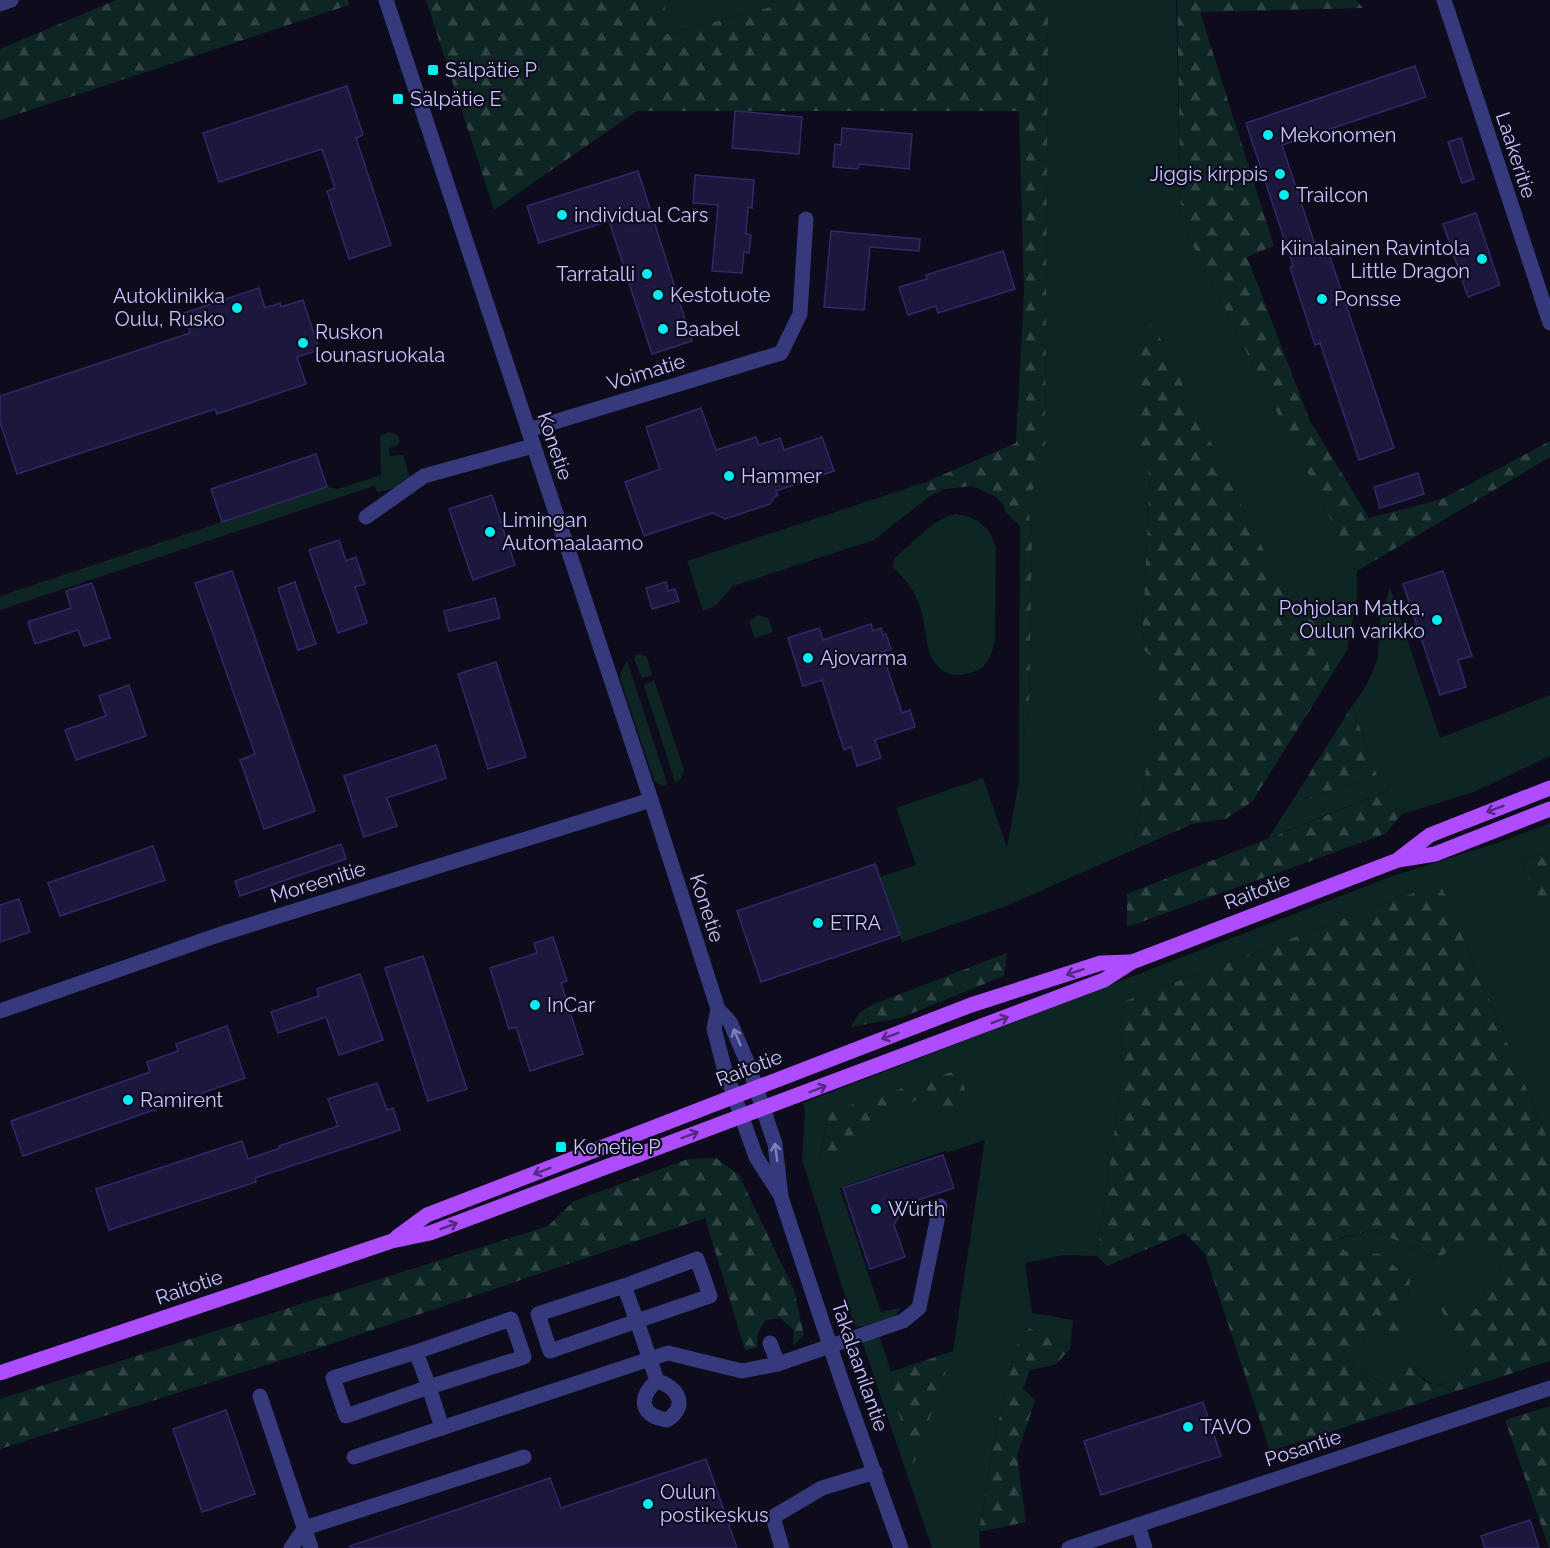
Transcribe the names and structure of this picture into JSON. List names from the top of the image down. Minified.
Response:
{"streets":{"main road":["Raitotie"],"street":["Laakeritie","Voimatie","Konetie","Moreenitie","Takalaanilantie","Posantie"]},"crossings":[["Voimatie","Konetie"],["Konetie","Moreenitie"],["Konetie","Raitotie"],["Konetie","Takalaanilantie"],["Raitotie","Takalaanilantie"]],"places":{"transit":["Sälpätie P","Sälpätie E","Konetie P"],"other":["Mekonomen","Jiggis kirppis","Trailcon","individual Cars","Kiinalainen Ravintola Little Dragon","Tarratalli","Kestotuote","Ponsse","Autoklinikka Oulu, Rusko","Baabel","Ruskon lounasruokala","Hammer","Limingan Automaalaamo","Pohjolan Matka, Oulun varikko","Ajovarma","ETRA","InCar","Ramirent","Würth","TAVO","Oulun postikeskus"]}}
